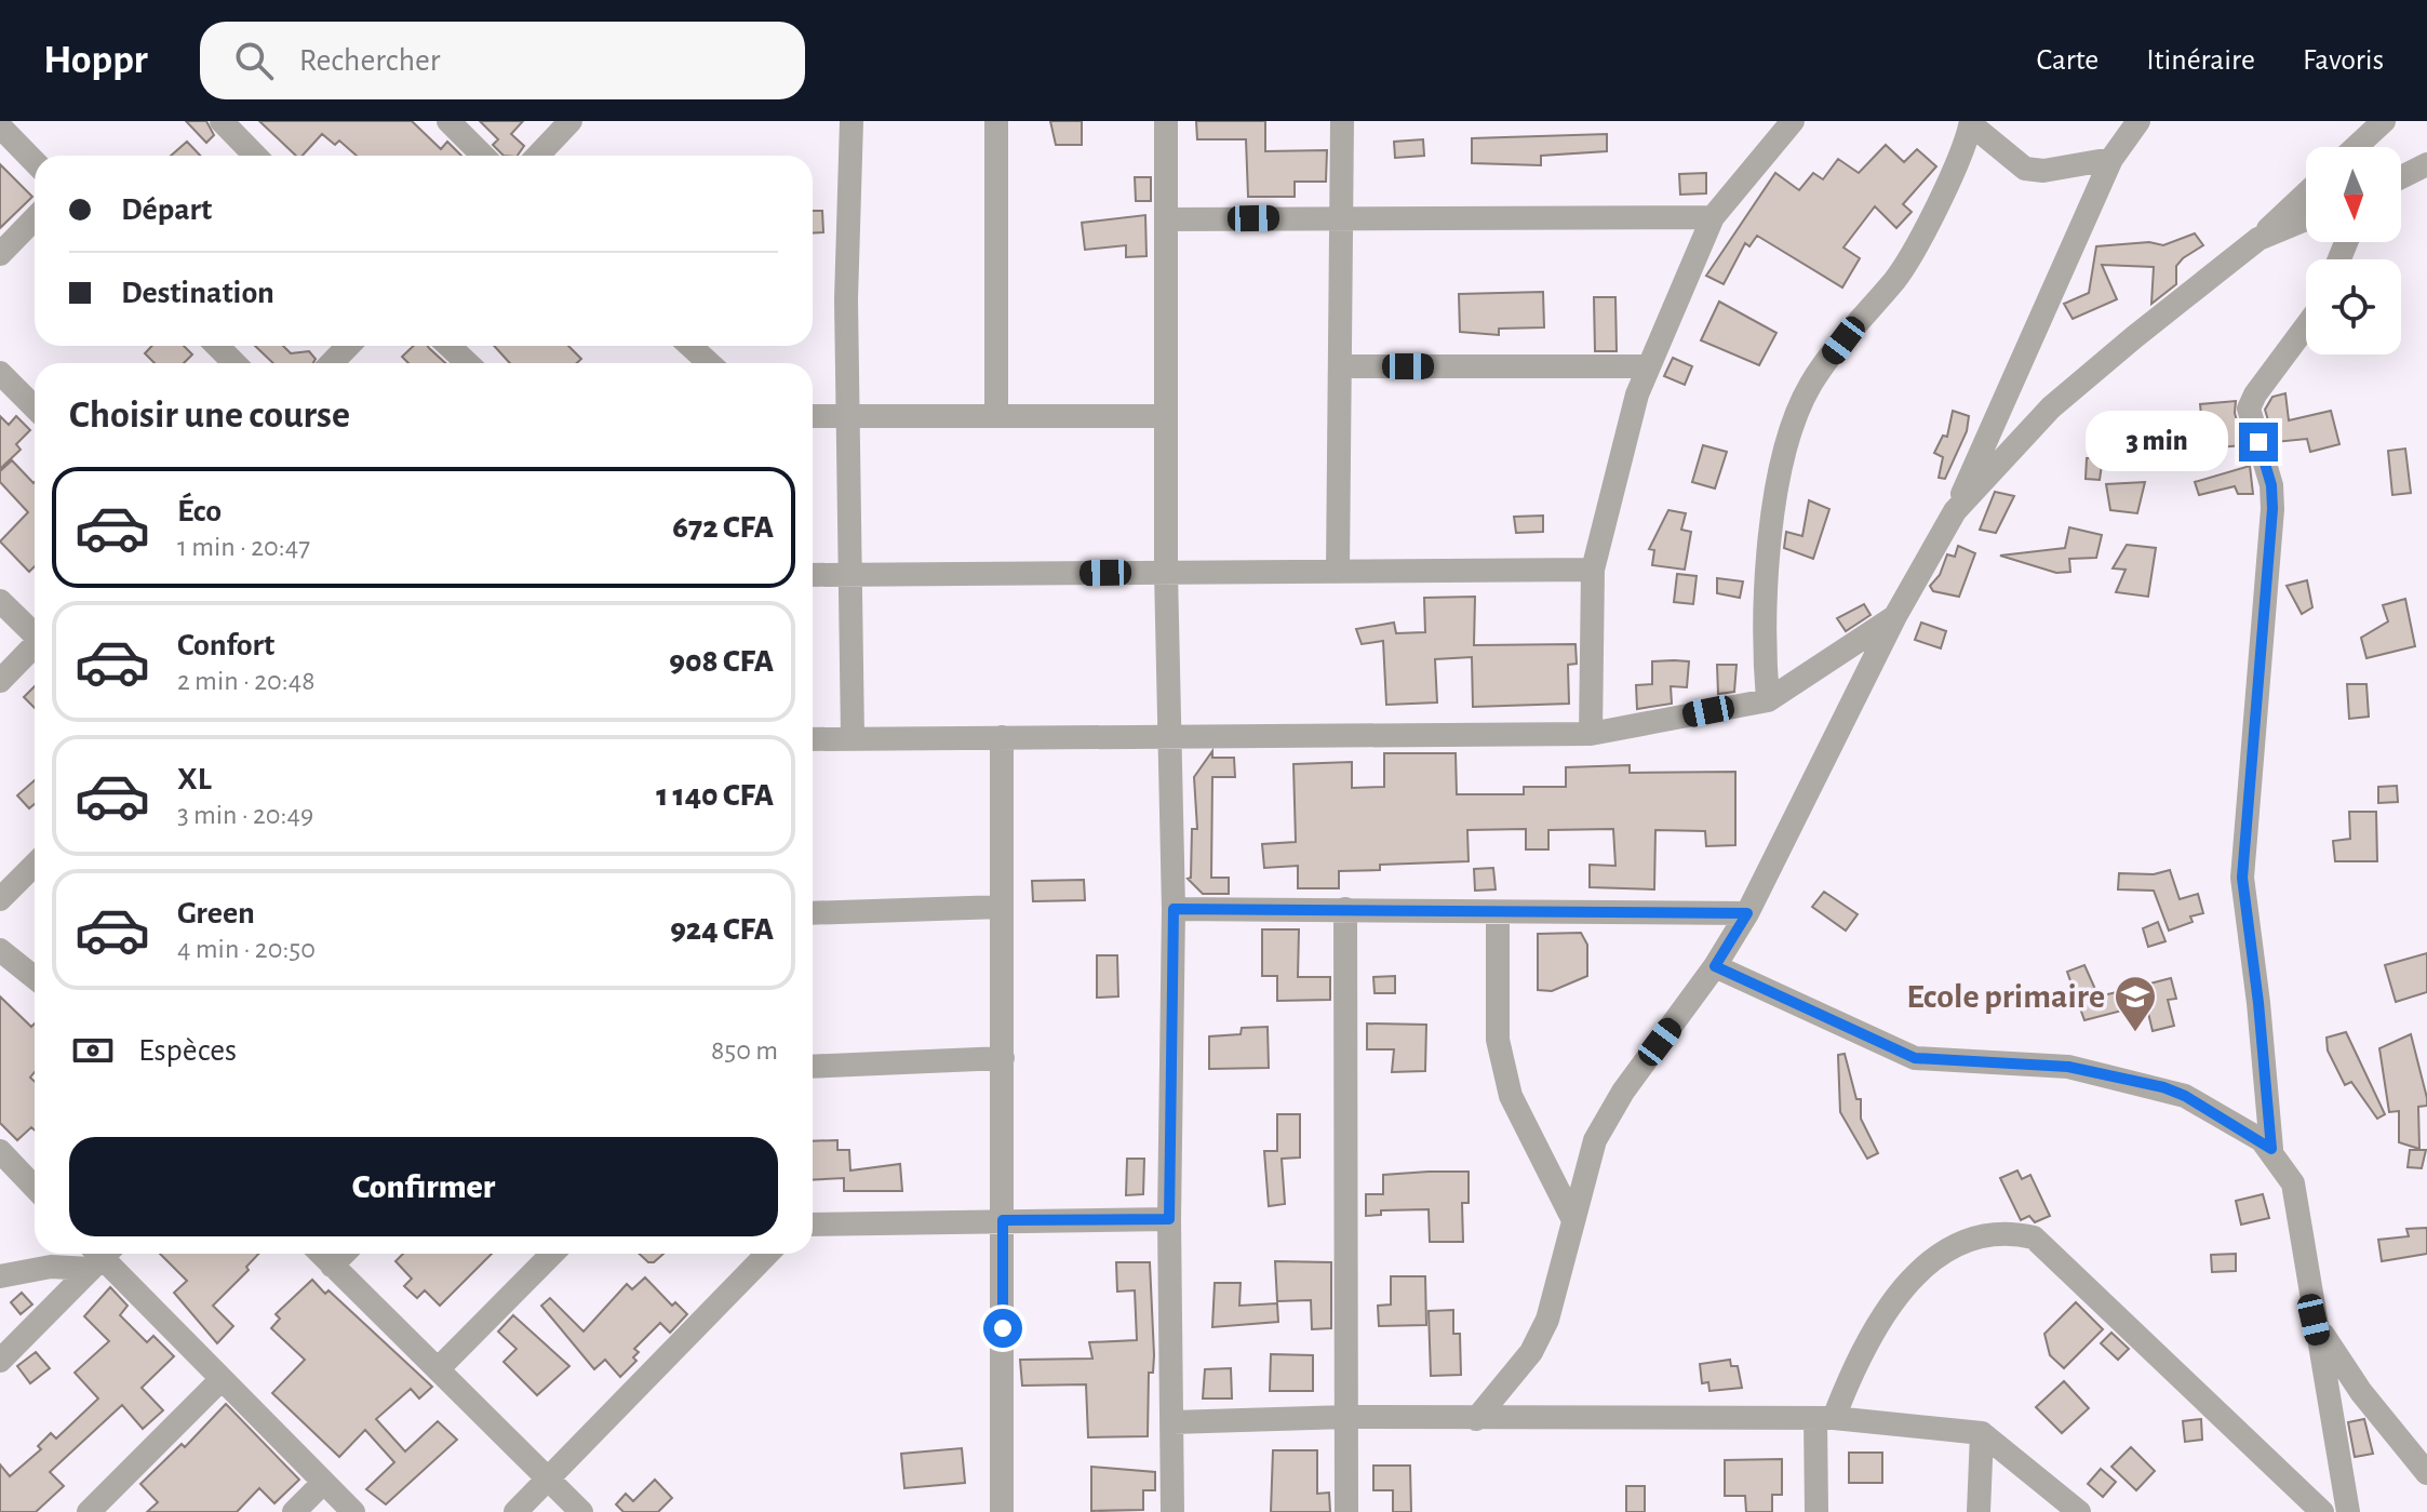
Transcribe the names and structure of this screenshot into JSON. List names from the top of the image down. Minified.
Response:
{"places":{"school or university":["Ecole primaire"]},"north":"bottom","page":{"header":"Hoppr","search":"Rechercher","nav":["Carte","Itinéraire","Favoris"],"banner":["Départ","Destination"],"heading":"Choisir une course","bubble":"3 min","list":[{"name":"Éco","note":"1 min · 20:47","value":"672 CFA"},{"name":"Confort","note":"2 min · 20:48","value":"908 CFA"},{"name":"XL","note":"3 min · 20:49","value":"1 140 CFA"},{"name":"Green","note":"4 min · 20:50","value":"924 CFA"}],"pay":["Espèces","850 m"],"buttons":"Confirmer"}}
